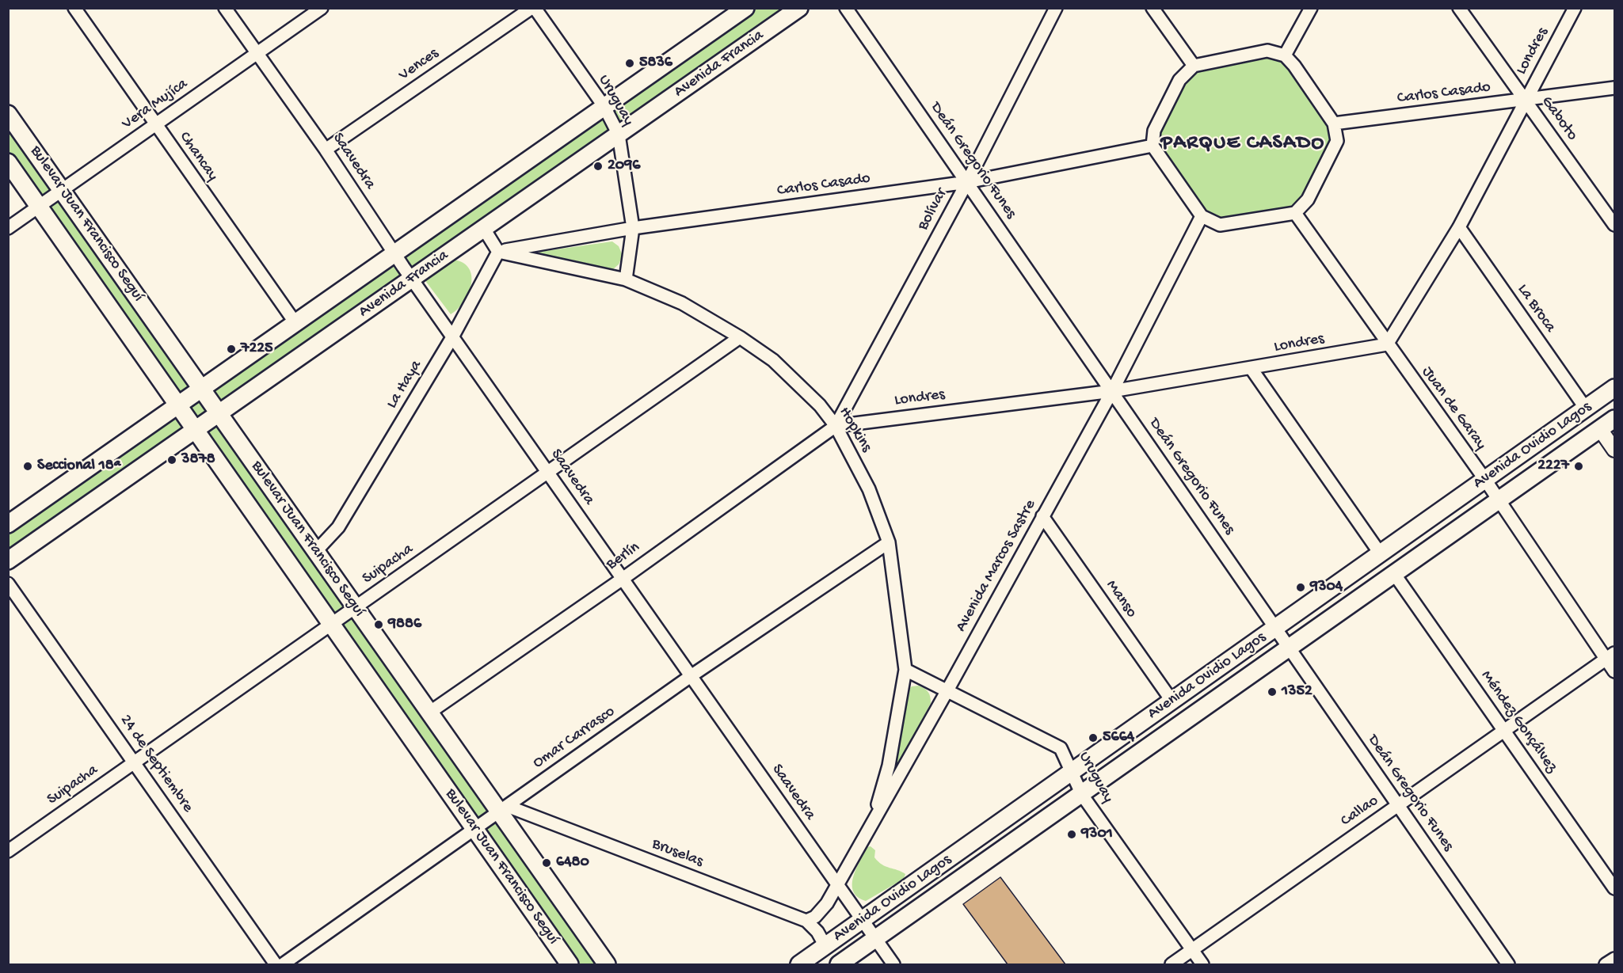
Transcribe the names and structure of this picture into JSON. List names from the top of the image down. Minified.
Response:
{"streets":{"main road":["Avenida Francia","Bulevar Juan Francisco Seguí","Avenida Ovidio Lagos"],"street":["Londres","Vences","Carlos Casado","Uruguay","Vera Mujíca","Gaboto","Chancay","Deán Gregorio Funes","Saavedra","Bolívar","La Broca","La Haya","Juan de Garay","Hopkins","Berlín","Suipacha","Avenida Marcos Sastre","Manso","Méndez Gonçálvez","Omar Carrasco","24 de Septiembre","Callao","Bruselas"]},"crossings":[["Londres","Carlos Casado"],["Londres","Gaboto"],["Londres","Deán Gregorio Funes"],["Londres","Bolívar"],["Londres","La Broca"],["Londres","Juan de Garay"],["Londres","Hopkins"],["Londres","Berlín"],["Londres","Avenida Marcos Sastre"],["Avenida Francia","Uruguay"],["Avenida Francia","Chancay"],["Avenida Francia","Saavedra"],["Avenida Francia","Bulevar Juan Francisco Seguí"],["Vences","Uruguay"],["Vences","Saavedra"],["Carlos Casado","Uruguay"],["Carlos Casado","Gaboto"],["Carlos Casado","Deán Gregorio Funes"],["Carlos Casado","Bolívar"],["Carlos Casado","La Haya"],["Carlos Casado","Hopkins"],["Uruguay","Hopkins"],["Uruguay","Avenida Ovidio Lagos"],["Uruguay","Avenida Marcos Sastre"],["Uruguay","Callao"],["Vera Mujíca","Chancay"],["Vera Mujíca","Saavedra"],["Vera Mujíca","Bulevar Juan Francisco Seguí"],["Deán Gregorio Funes","Bolívar"],["Deán Gregorio Funes","Avenida Ovidio Lagos"],["Deán Gregorio Funes","Avenida Marcos Sastre"],["Deán Gregorio Funes","Callao"],["Saavedra","La Haya"],["Saavedra","Avenida Ovidio Lagos"],["Saavedra","Berlín"],["Saavedra","Suipacha"],["Saavedra","Avenida Marcos Sastre"],["Saavedra","Omar Carrasco"],["Bolívar","Hopkins"],["Bolívar","Berlín"],["Bulevar Juan Francisco Seguí","La Haya"],["Bulevar Juan Francisco Seguí","Berlín"],["Bulevar Juan Francisco Seguí","Suipacha"],["Bulevar Juan Francisco Seguí","Omar Carrasco"],["Bulevar Juan Francisco Seguí","Bruselas"],["La Broca","Avenida Ovidio Lagos"],["La Haya","Hopkins"],["Juan de Garay","Avenida Ovidio Lagos"],["Juan de Garay","Callao"],["Hopkins","Berlín"],["Hopkins","Suipacha"],["Hopkins","Avenida Marcos Sastre"],["Hopkins","Omar Carrasco"],["Avenida Ovidio Lagos","Manso"],["Avenida Ovidio Lagos","Méndez Gonçálvez"],["Avenida Ovidio Lagos","Bruselas"],["Suipacha","24 de Septiembre"],["Avenida Marcos Sastre","Manso"],["Avenida Marcos Sastre","Bruselas"],["Méndez Gonçálvez","Callao"],["Omar Carrasco","Bruselas"]],"districts":["PARQUE CASADO"],"places":["5836","2096","7225","3878","Seccional 18ª","2227","9304","9886","1352","5664","9301","6480"]}
